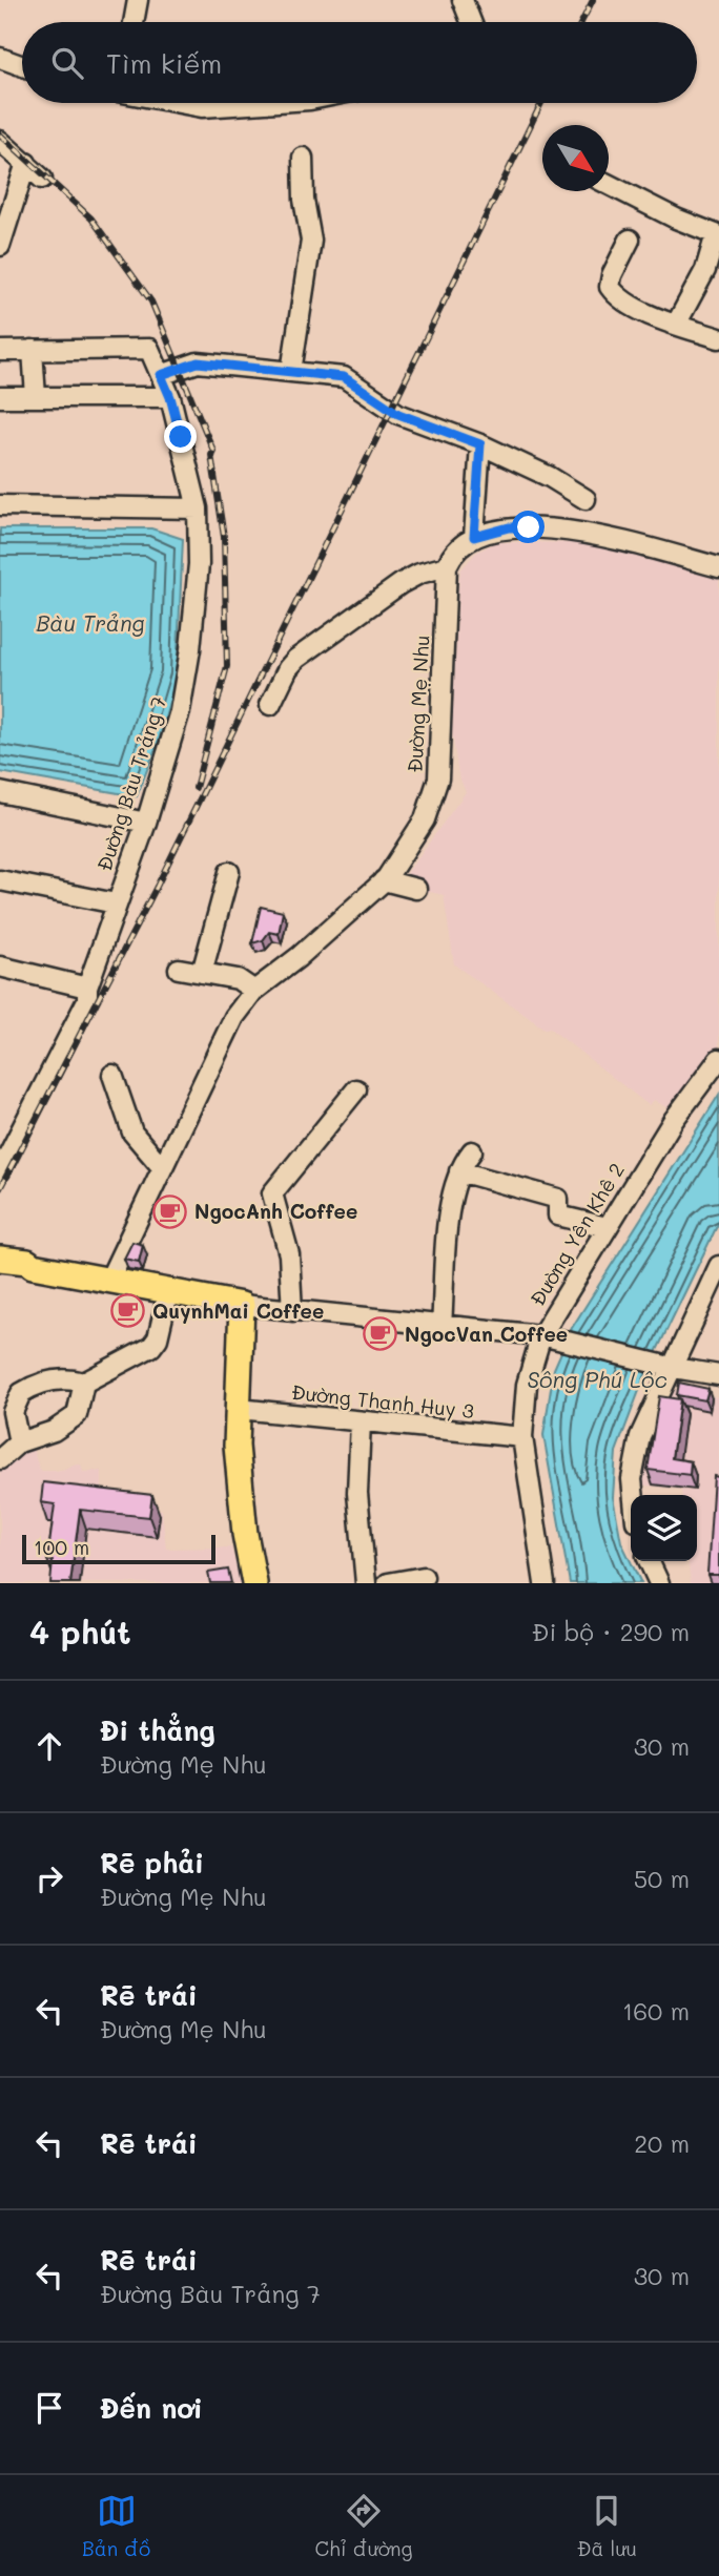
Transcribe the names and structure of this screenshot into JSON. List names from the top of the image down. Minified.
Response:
{"streets":{"street":["Đường Mẹ Nhu","Đường Bàu Trảng 7","Đường Yên Khê 2","Đường Thanh Huy 3"]},"crossings":[["Đường Yên Khê 2","Đường Thanh Huy 3"]],"water":["Bàu Trảng","Sông Phú Lộc"],"places":{"cafe":["NgocAnh Coffee","QuynhMai Coffee","NgocVan Coffee"]},"scale_bar":"100 m","north":"bottom right","page":{"search":"Tìm kiếm","scale":"100 m","heading":["4 phút","Đi bộ · 290 m"],"list":[["Đi thẳng","Đường Mẹ Nhu","30 m"],["Rẽ phải","Đường Mẹ Nhu","50 m"],["Rẽ trái","Đường Mẹ Nhu","160 m"],["Rẽ trái","20 m"],["Rẽ trái","Đường Bàu Trảng 7","30 m"],"Đến nơi"],"nav":["Bản đồ","Chỉ đường","Đã lưu"]}}
